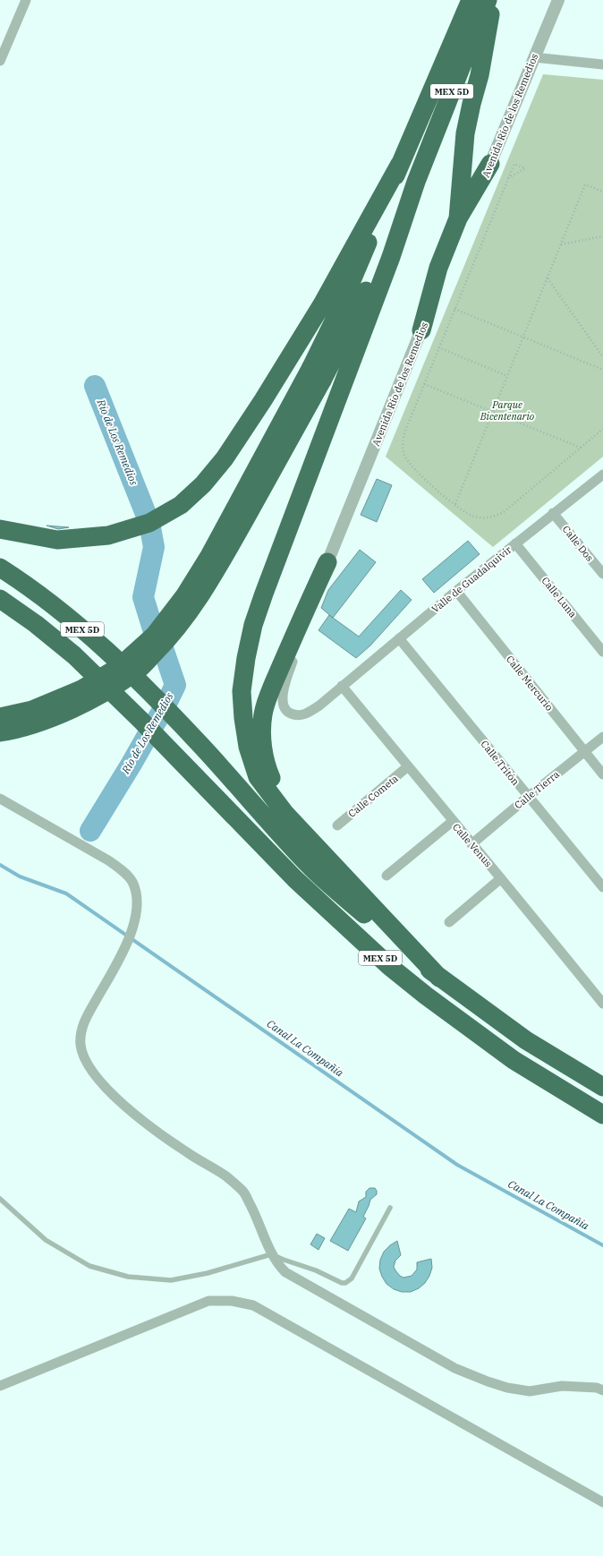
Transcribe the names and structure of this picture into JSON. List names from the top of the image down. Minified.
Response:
{"streets":{"highway":["MEX 5D"],"street":["Avenida Río de los Remedios","Calle Dos","Valle de Guadalquivir","Calle Luna","Calle Mercurio","Calle Tritón","Calle Tierra","Calle Cometa","Calle Venus"]},"crossings":[["Avenida Río de los Remedios","Valle de Guadalquivir"],["Avenida Río de los Remedios","Calle Venus"],["Calle Dos","Valle de Guadalquivir"],["Valle de Guadalquivir","Calle Luna"],["Valle de Guadalquivir","Calle Mercurio"],["Valle de Guadalquivir","Calle Tritón"],["Valle de Guadalquivir","Calle Venus"],["Calle Mercurio","Calle Tierra"],["Calle Tritón","Calle Tierra"],["Calle Tierra","Calle Venus"],["Calle Cometa","Calle Venus"]],"water":["Río de Los Remedios","Canal La Compañia"],"parks":["Parque Bicentenario"]}
